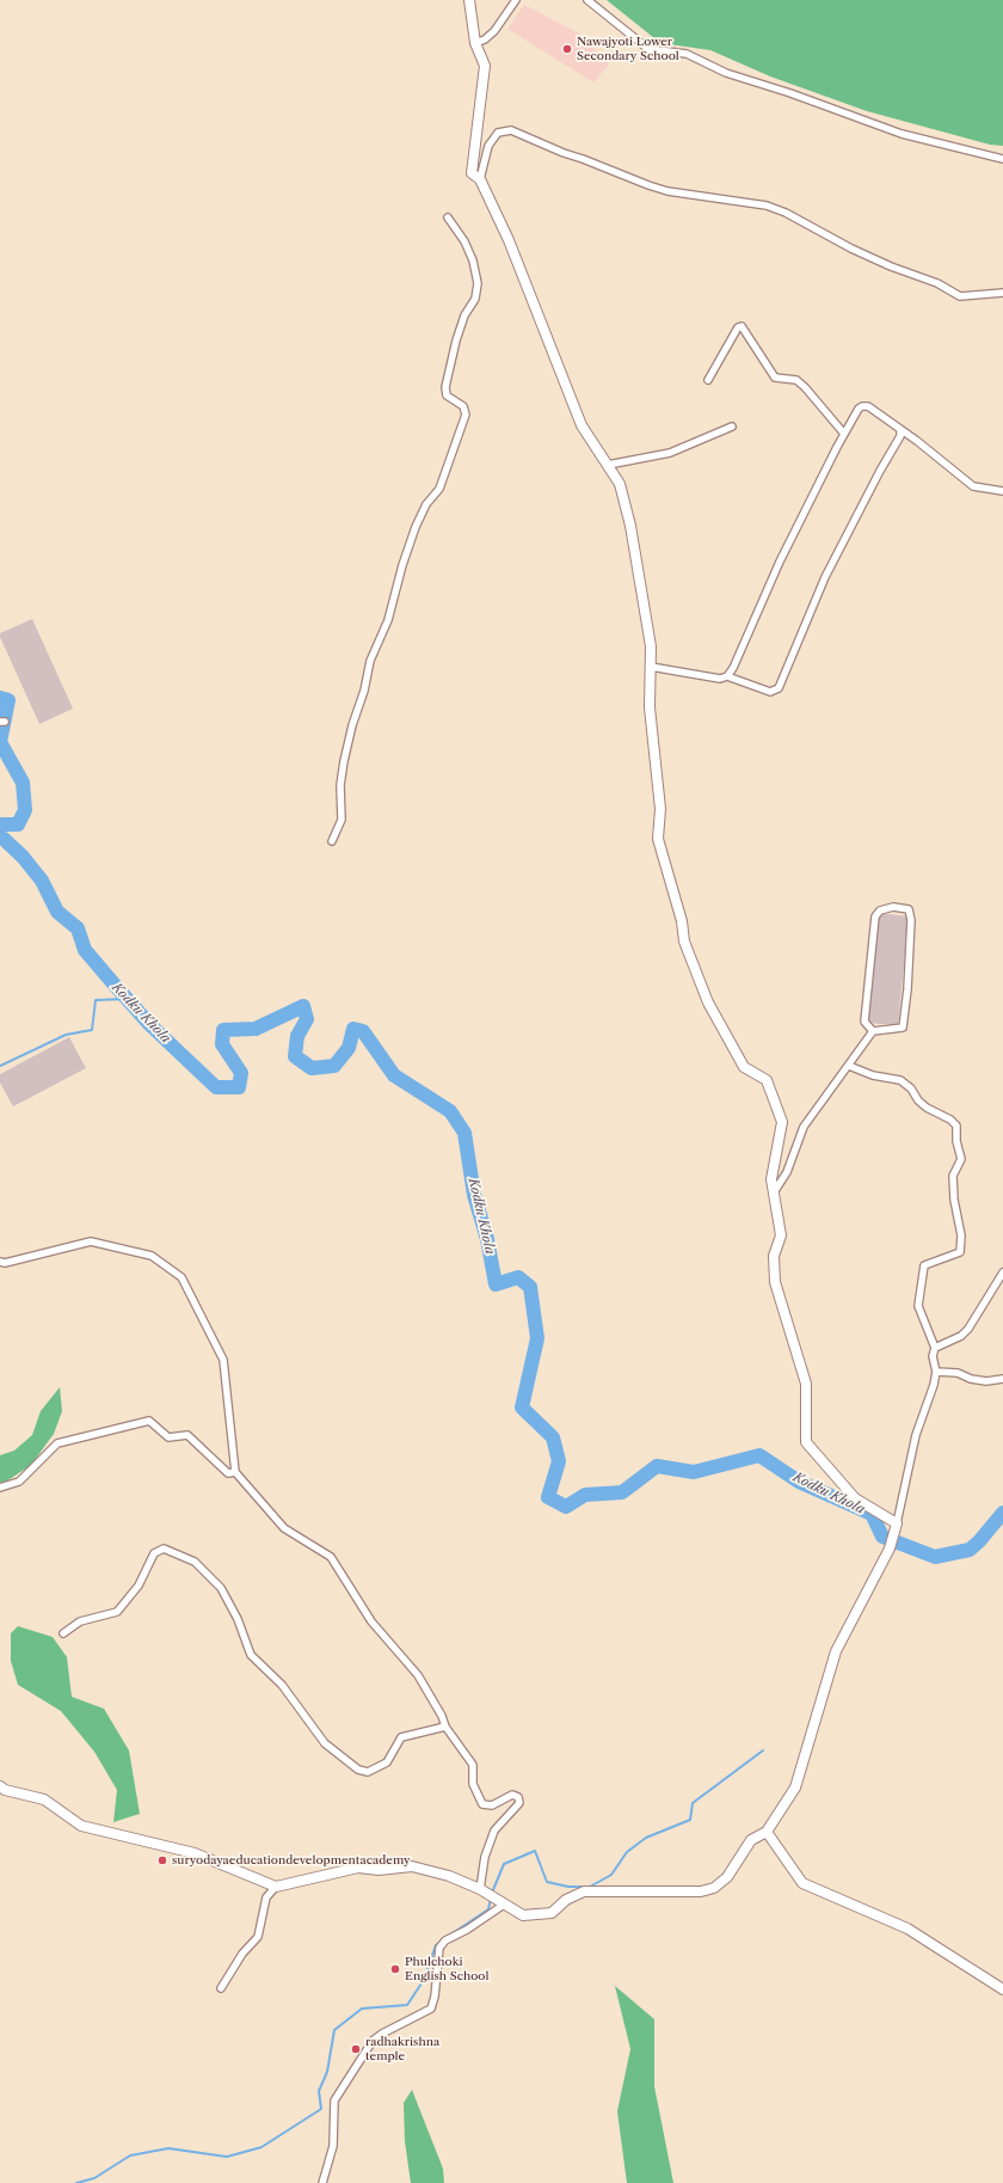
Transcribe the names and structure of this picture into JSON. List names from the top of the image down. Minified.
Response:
{"water":["Kodku Khola"],"places":["Nawajyoti Lower Secondary School","suryodayaeducationdevelopmentacademy","Phulchoki English School","radhakrishna temple"]}
